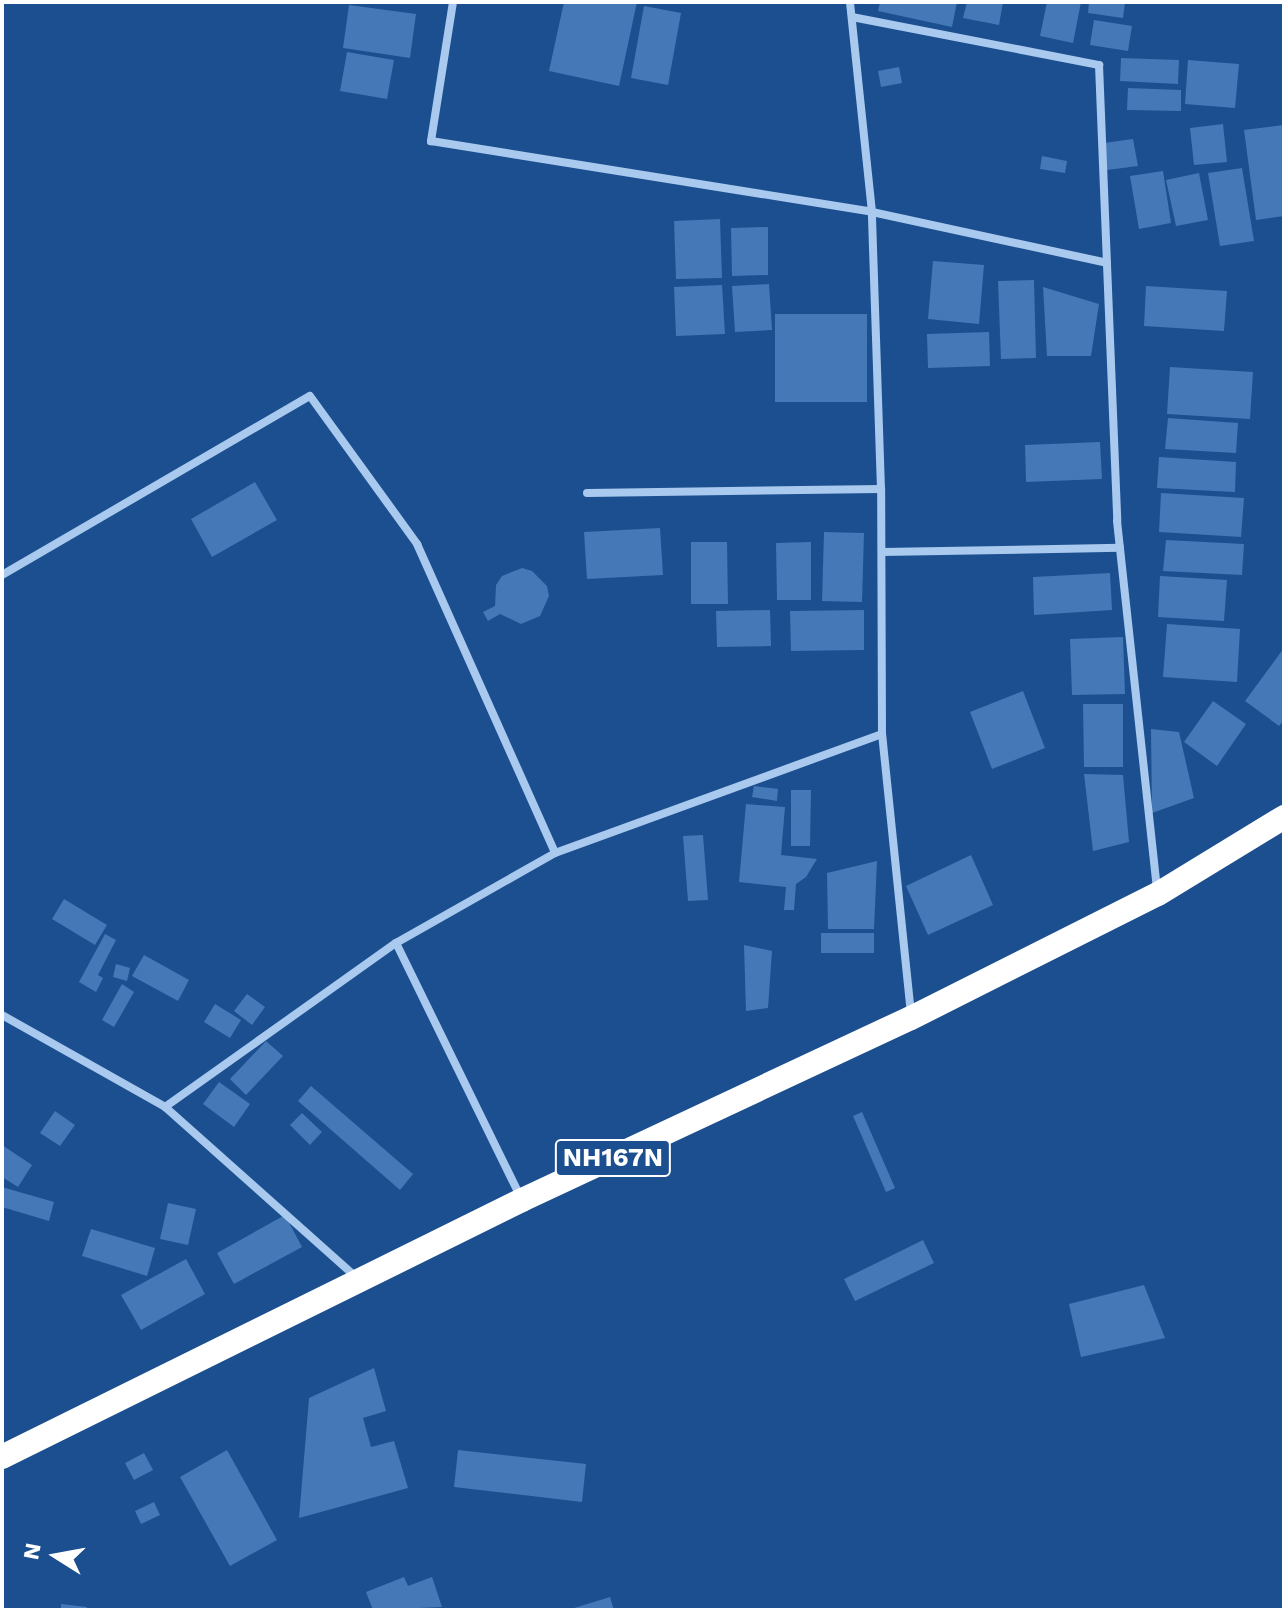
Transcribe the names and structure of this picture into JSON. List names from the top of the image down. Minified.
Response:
{"streets":{"highway":["NH167N"]},"north":"left"}
